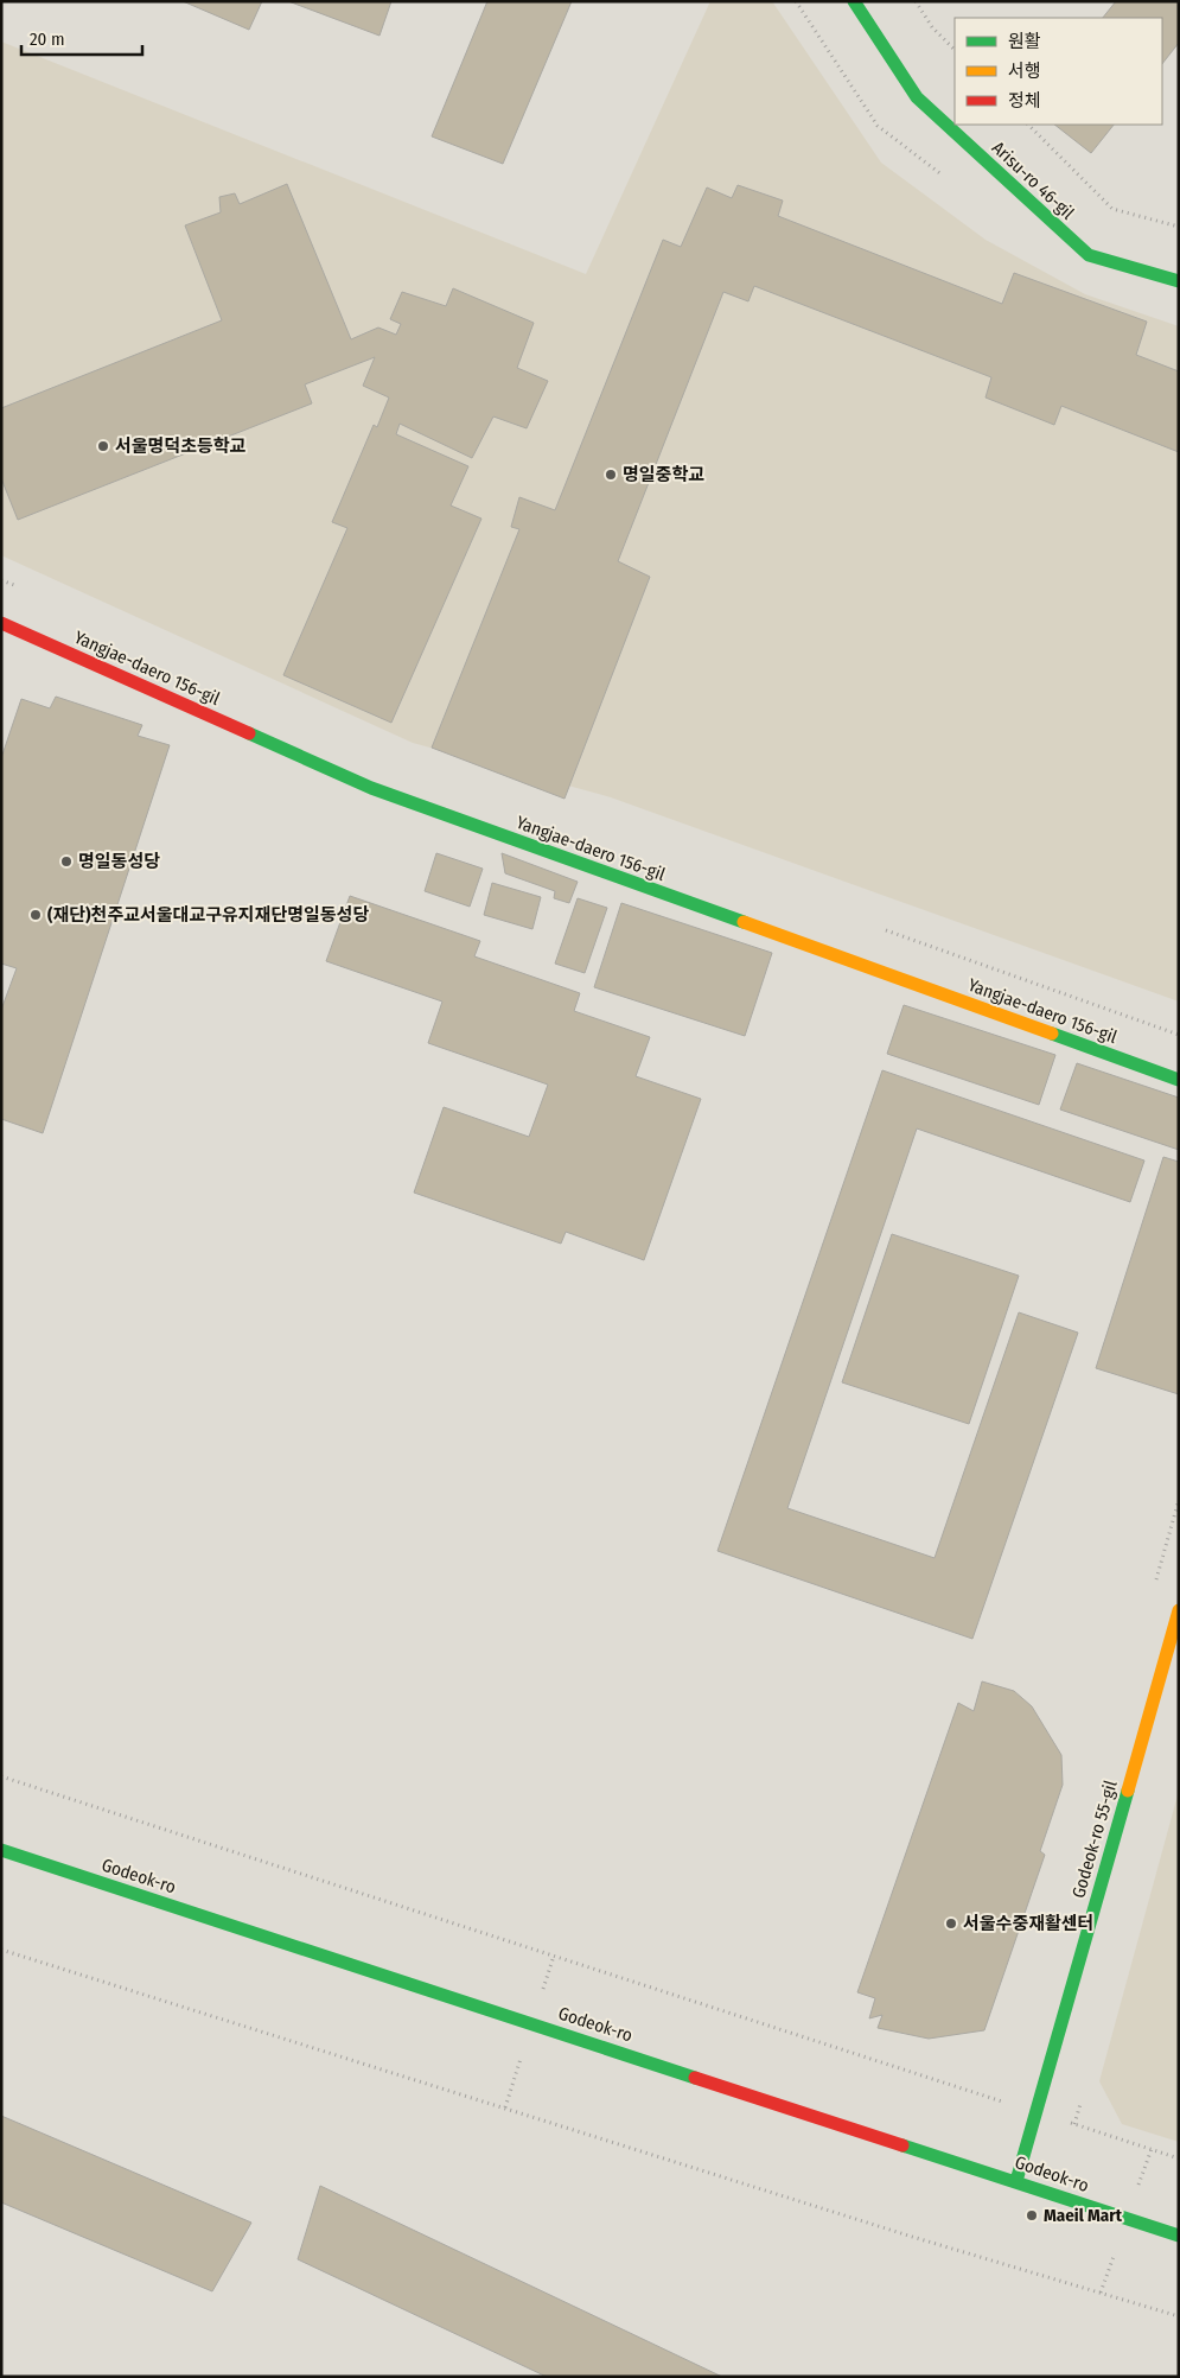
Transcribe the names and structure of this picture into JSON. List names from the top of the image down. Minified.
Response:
{"streets":{"street":["Arisu-ro 46-gil","Yangjae-daero 156-gil","Godeok-ro 55-gil","Godeok-ro"]},"crossings":[["Godeok-ro 55-gil","Godeok-ro"]],"places":["서울명덕초등학교","명일중학교","명일동성당","(재단)천주교서울대교구유지재단명일동성당","서울수중재활센터","Maeil Mart"],"legend":["원활","서행","정체"],"scale_bar":"20 m"}
